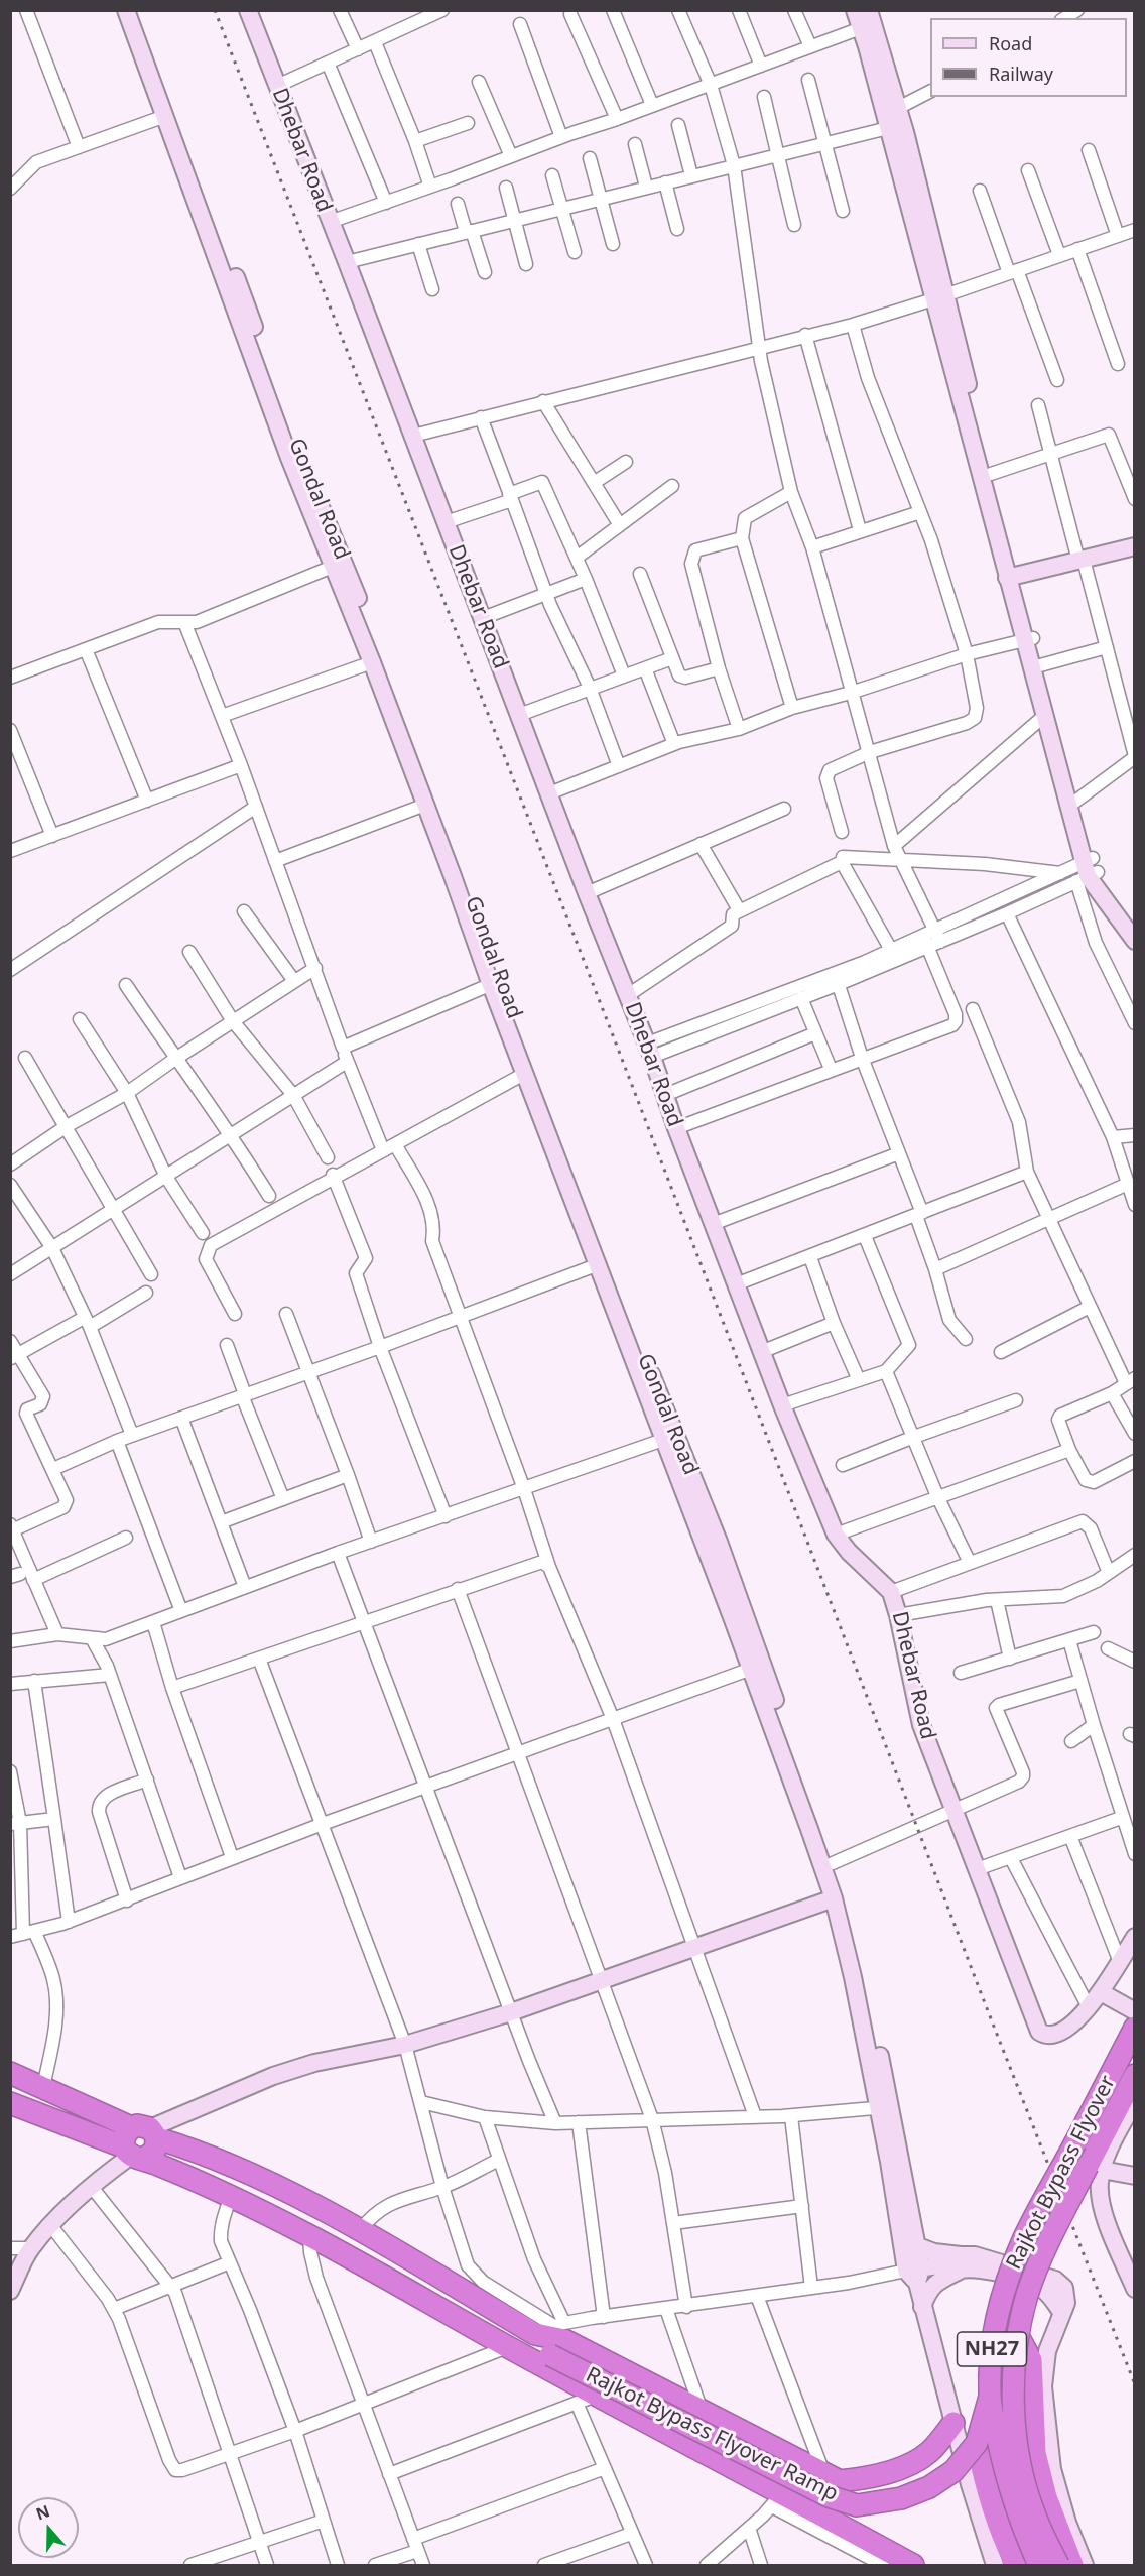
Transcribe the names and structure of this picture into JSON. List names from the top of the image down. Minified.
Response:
{"streets":{"highway":["Rajkot Bypass Flyover","NH27","Rajkot Bypass Flyover Ramp"],"street":["Dhebar Road","Gondal Road"]},"crossings":[["Rajkot Bypass Flyover","Rajkot Bypass Flyover Ramp"]],"legend":["Road","Railway"],"north":"top"}
